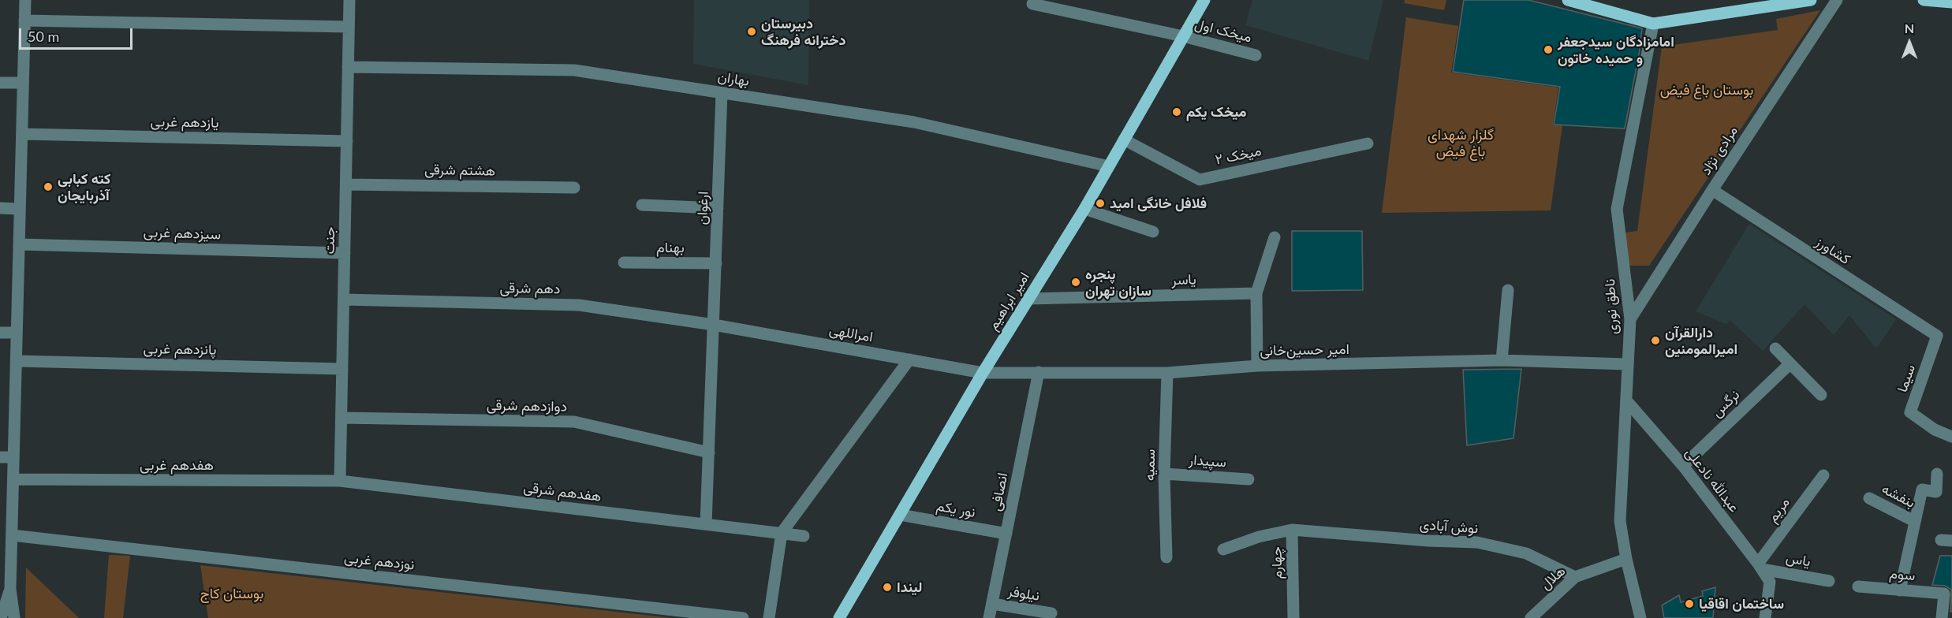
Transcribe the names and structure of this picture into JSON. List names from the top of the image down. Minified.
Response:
{"streets":{"main road":["امیر ابراهیم"],"street":["میخک اول","بهاران","یازدهم غربی","مرادی نژاد","میخک ۲","هشتم شرقی","ارغوان","سیزدهم غربی","جنت","بهنام","کشاورز","یاسر","دهم شرقی","ناطق نوری","امراللهی","پانزدهم غربی","امیر حسین‌خانی","سیما","نرگس","دوازدهم شرقی","سپیدار","هفدهم غربی","سمیه","عبدالله نادعلی","هفدهم شرقی","انصافی","بنفشه","نور یکم","مریم","نوش آبادی","یاس","نوزدهم غربی","چهارم","سوم","هلال","نیلوفر"]},"crossings":[["میخک اول","امیر ابراهیم"],["بهاران","ارغوان"],["بهاران","جنت"],["بهاران","امیر ابراهیم"],["یازدهم غربی","جنت"],["مرادی نژاد","کشاورز"],["مرادی نژاد","ناطق نوری"],["میخک ۲","امیر ابراهیم"],["هشتم شرقی","جنت"],["ارغوان","بهنام"],["ارغوان","دهم شرقی"],["ارغوان","امراللهی"],["ارغوان","دوازدهم شرقی"],["ارغوان","هفدهم شرقی"],["سیزدهم غربی","جنت"],["جنت","دهم شرقی"],["جنت","پانزدهم غربی"],["جنت","دوازدهم شرقی"],["جنت","هفدهم غربی"],["جنت","هفدهم شرقی"],["کشاورز","سیما"],["یاسر","امیر ابراهیم"],["دهم شرقی","امراللهی"],["امیر ابراهیم","امراللهی"],["امیر ابراهیم","امیر حسین‌خانی"],["امیر ابراهیم","نور یکم"],["ناطق نوری","امیر حسین‌خانی"],["ناطق نوری","عبدالله نادعلی"],["ناطق نوری","هلال"],["امراللهی","امیر حسین‌خانی"],["امیر حسین‌خانی","سمیه"],["امیر حسین‌خانی","انصافی"],["نرگس","عبدالله نادعلی"],["سپیدار","سمیه"],["هفدهم غربی","هفدهم شرقی"],["عبدالله نادعلی","مریم"],["عبدالله نادعلی","یاس"],["انصافی","نور یکم"],["انصافی","نیلوفر"],["مریم","یاس"],["نوش آبادی","چهارم"],["نوش آبادی","هلال"]],"parks":["بوستان باغ فیض","گلزار شهدای باغ فیض","بوستان کاج"],"places":["دبیرستان دخترانه فرهنگ","امامزادگان سیدجعفر و حمیده خاتون","میخک یکم","کته کبابی آذربایجان","فلافل خانگی امید","پنجره سازان تهران","دارالقرآن امیرالمومنین","لیندا","ساختمان اقاقیا"],"scale_bar":"50 m","north":"top"}
